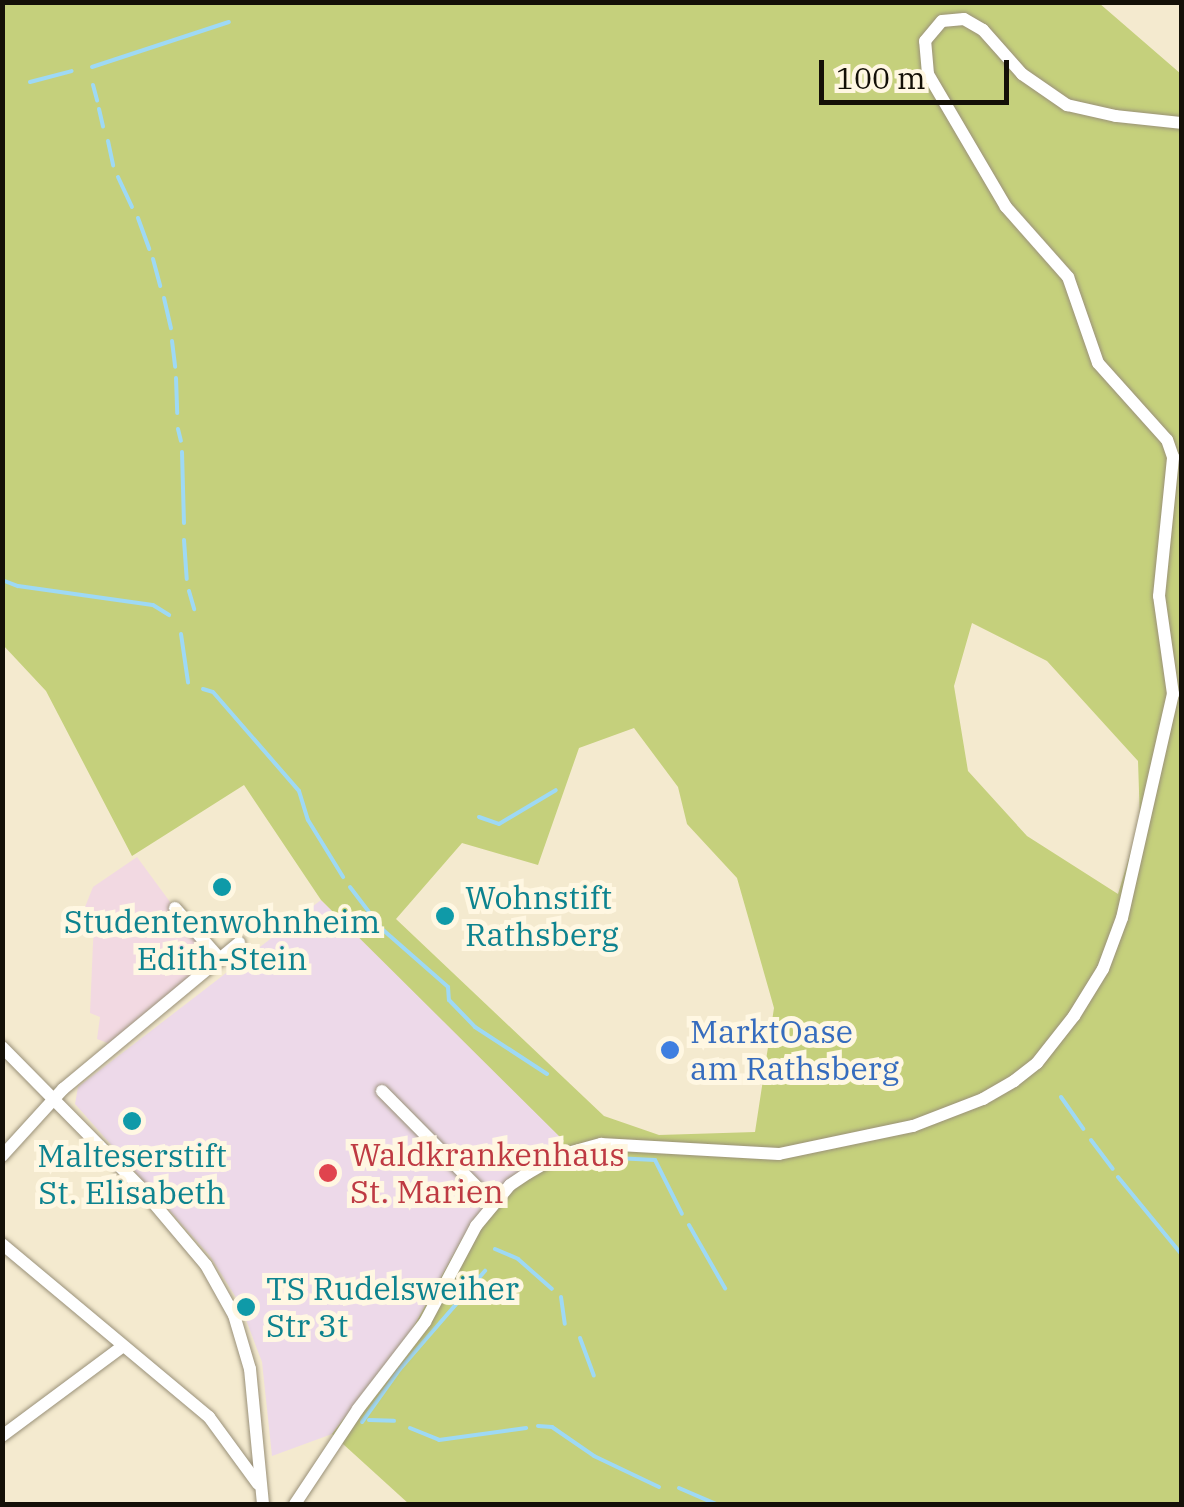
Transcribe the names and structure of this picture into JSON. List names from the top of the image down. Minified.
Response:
{"places":["Studentenwohnheim Edith-Stein","Wohnstift Rathsberg","MarktOase am Rathsberg","Malteserstift St. Elisabeth","Waldkrankenhaus St. Marien","TS Rudelsweiher Str 3t"],"scale_bar":"100 m"}
